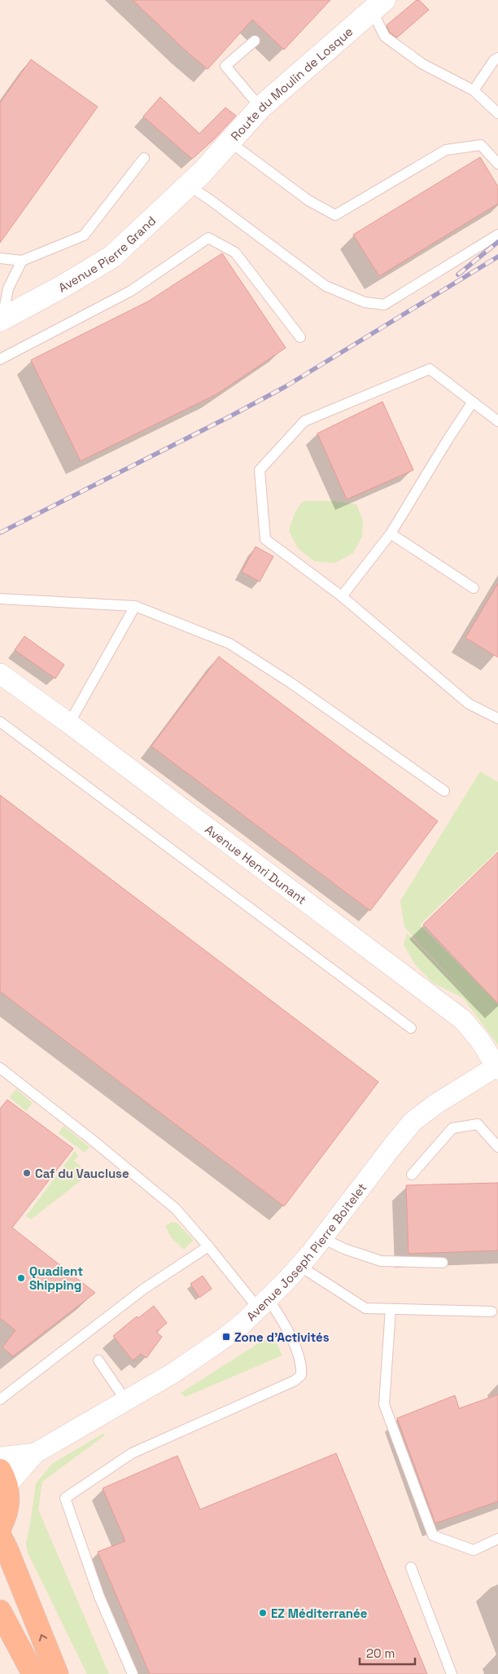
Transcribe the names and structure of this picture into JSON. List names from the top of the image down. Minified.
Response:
{"streets":{"street":["Route du Moulin de Losque","Avenue Pierre Grand","Avenue Henri Dunant","Avenue Joseph Pierre Boitelet"]},"crossings":[["Route du Moulin de Losque","Avenue Pierre Grand"],["Avenue Henri Dunant","Avenue Joseph Pierre Boitelet"]],"places":{"other":["Caf du Vaucluse","Quadient Shipping","EZ Méditerranée"],"transit":["Zone d'Activités"]},"scale_bar":"20 m"}
